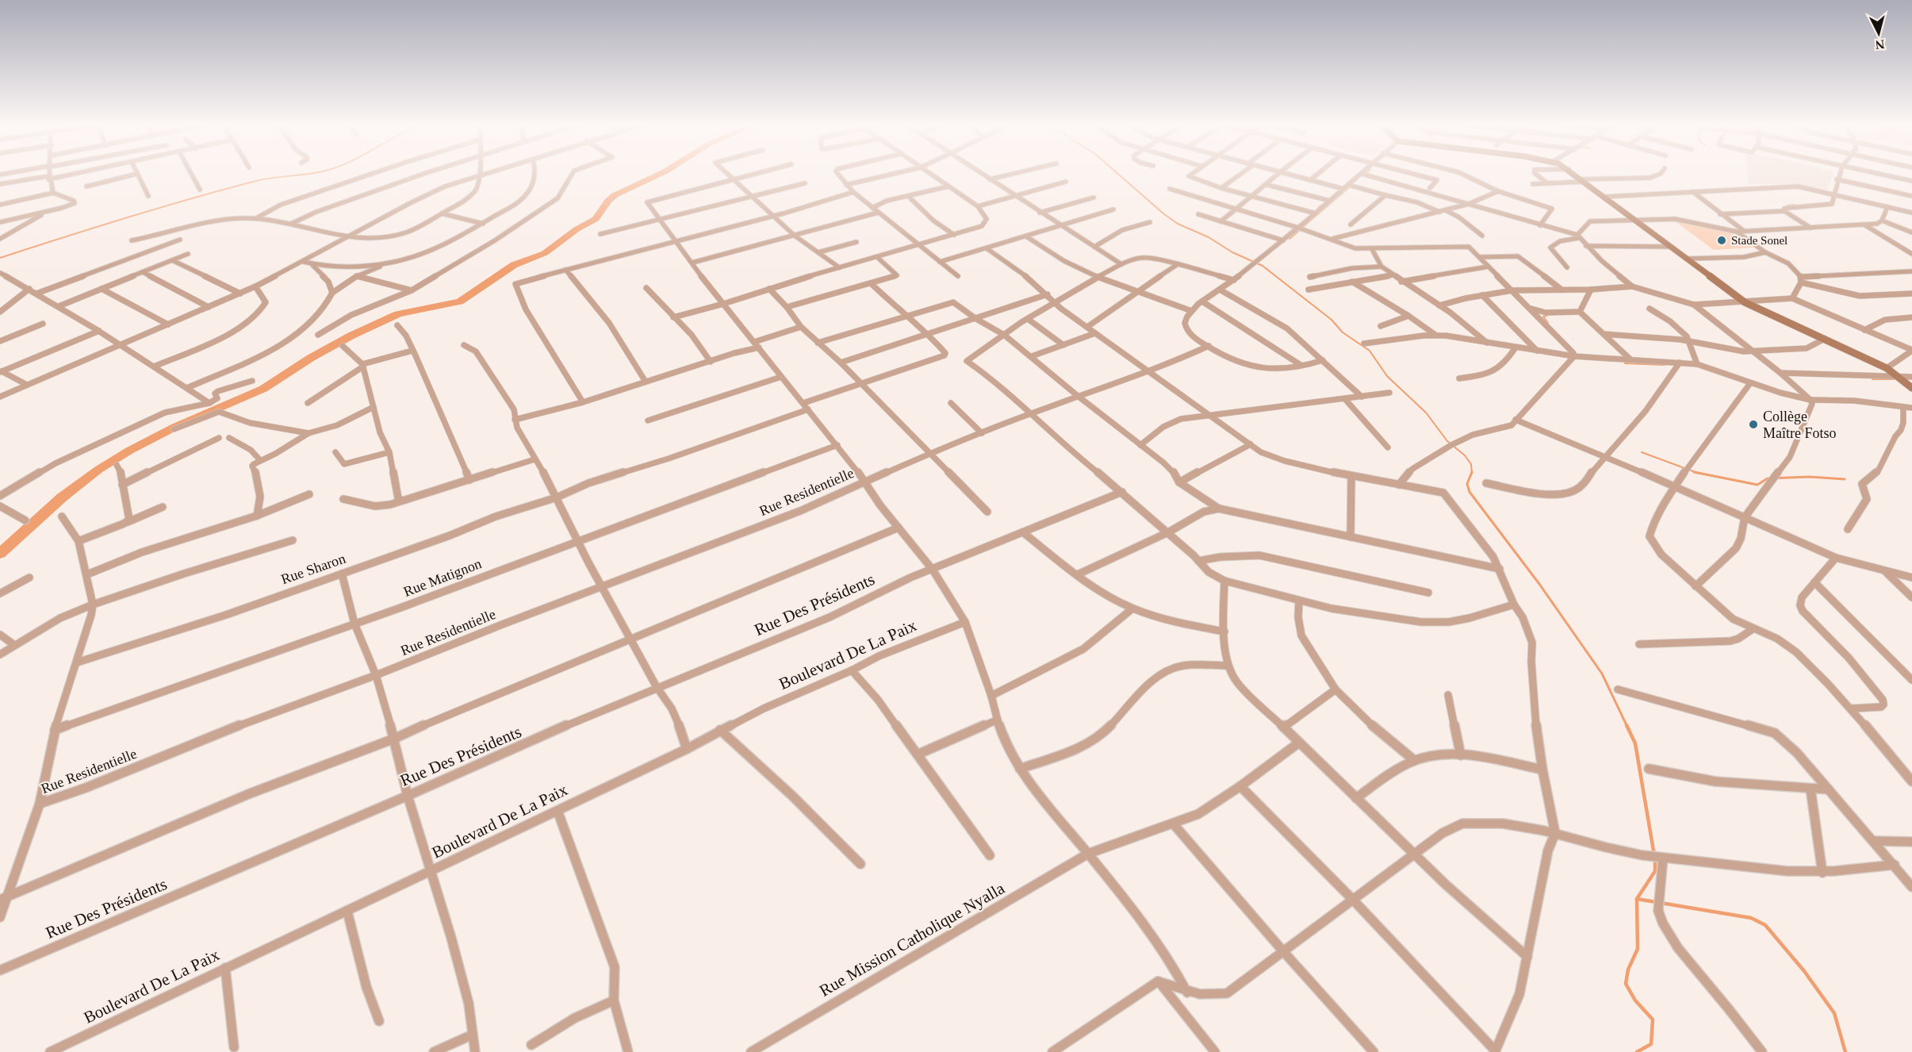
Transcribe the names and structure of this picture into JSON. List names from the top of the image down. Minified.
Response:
{"streets":{"street":["Rue Residentielle","Rue Sharon","Rue Matignon","Rue Des Présidents","Boulevard De La Paix","Rue Mission Catholique Nyalla"]},"places":["Stade Sonel","Collège Maître Fotso"],"north":"bottom"}
